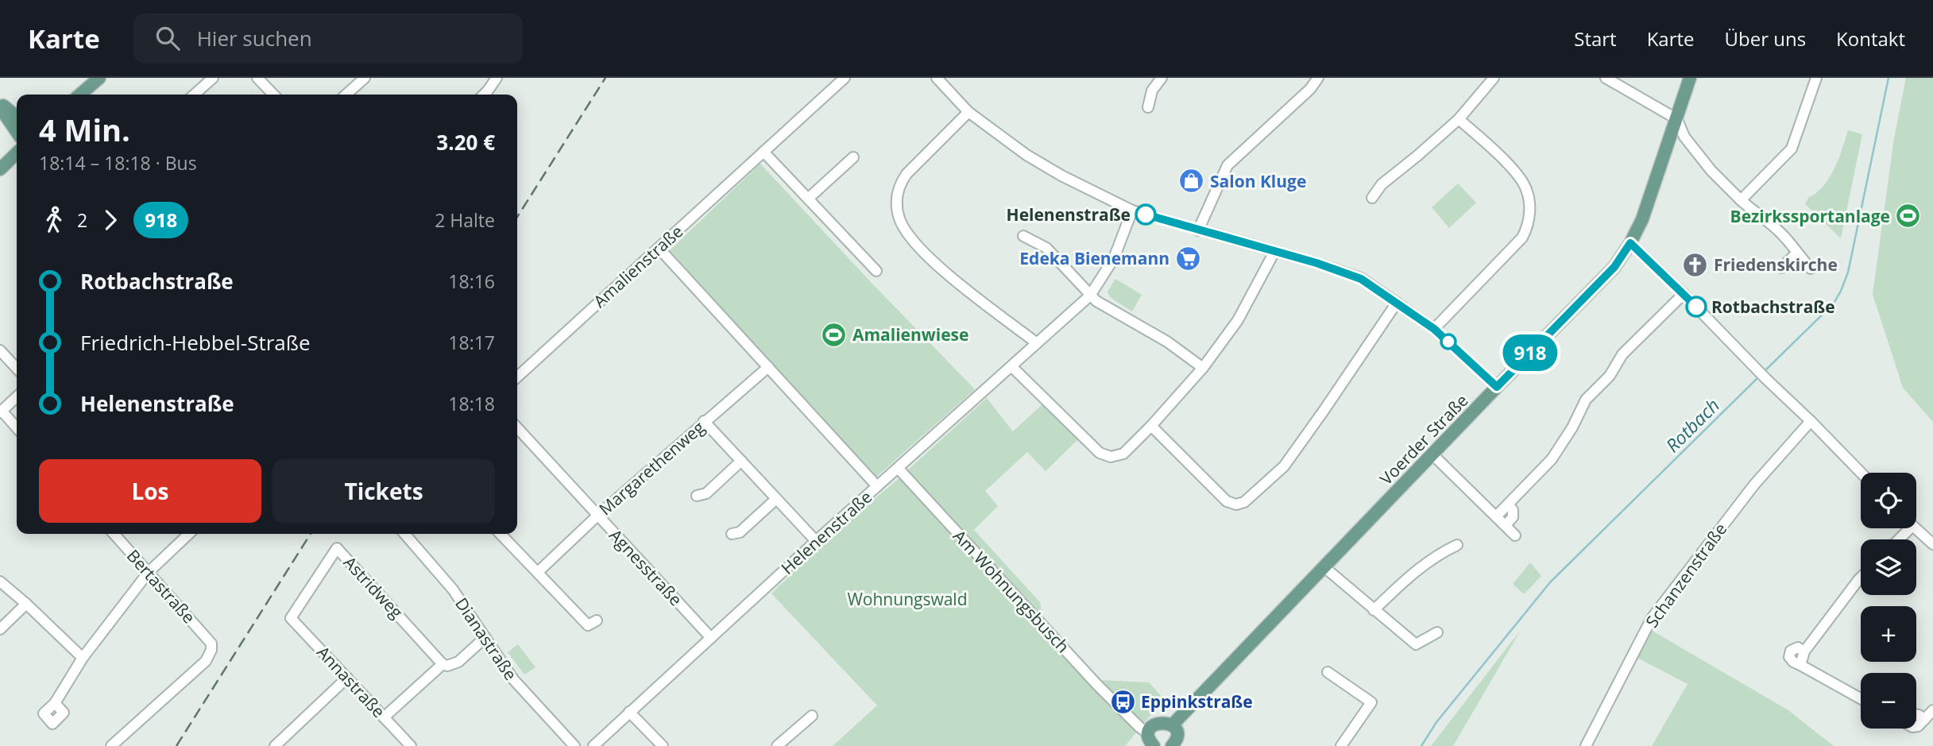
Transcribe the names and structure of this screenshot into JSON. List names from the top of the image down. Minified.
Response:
{"streets":{"main road":["Voerder Straße"],"street":["Amalienstraße","Margarethenweg","Helenenstraße","Agnesstraße","Schanzenstraße","Bertastraße","Astridweg","Am Wohnungsbusch","Dianastraße","Annastraße"]},"crossings":[["Margarethenweg","Agnesstraße"],["Helenenstraße","Agnesstraße"],["Helenenstraße","Am Wohnungsbusch"],["Astridweg","Annastraße"]],"water":["Rotbach"],"parks":["Wohnungswald"],"places":{"shop":["Salon Kluge"],"other":["Helenenstraße","Rotbachstraße"],"sports":["Bezirkssportanlage","Amalienwiese"],"supermarket":["Edeka Bienemann"],"church":["Friedenskirche"],"bus stop":["Eppinkstraße"]},"lines":["bus line 918"],"page":{"header":"Karte","search":"Hier suchen","nav":["Start","Karte","Über uns","Kontakt"],"on_map":"918","heading":["4 Min.","18:14 – 18:18 · Bus","3.20 €"],"legs":["2","918","2 Halte"],"list":[{"name":"Rotbachstraße","value":"18:16"},{"name":"Friedrich-Hebbel-Straße","value":"18:17"},{"name":"Helenenstraße","value":"18:18"}],"buttons":["Los","Tickets"],"map_buttons":["+","−"]}}
